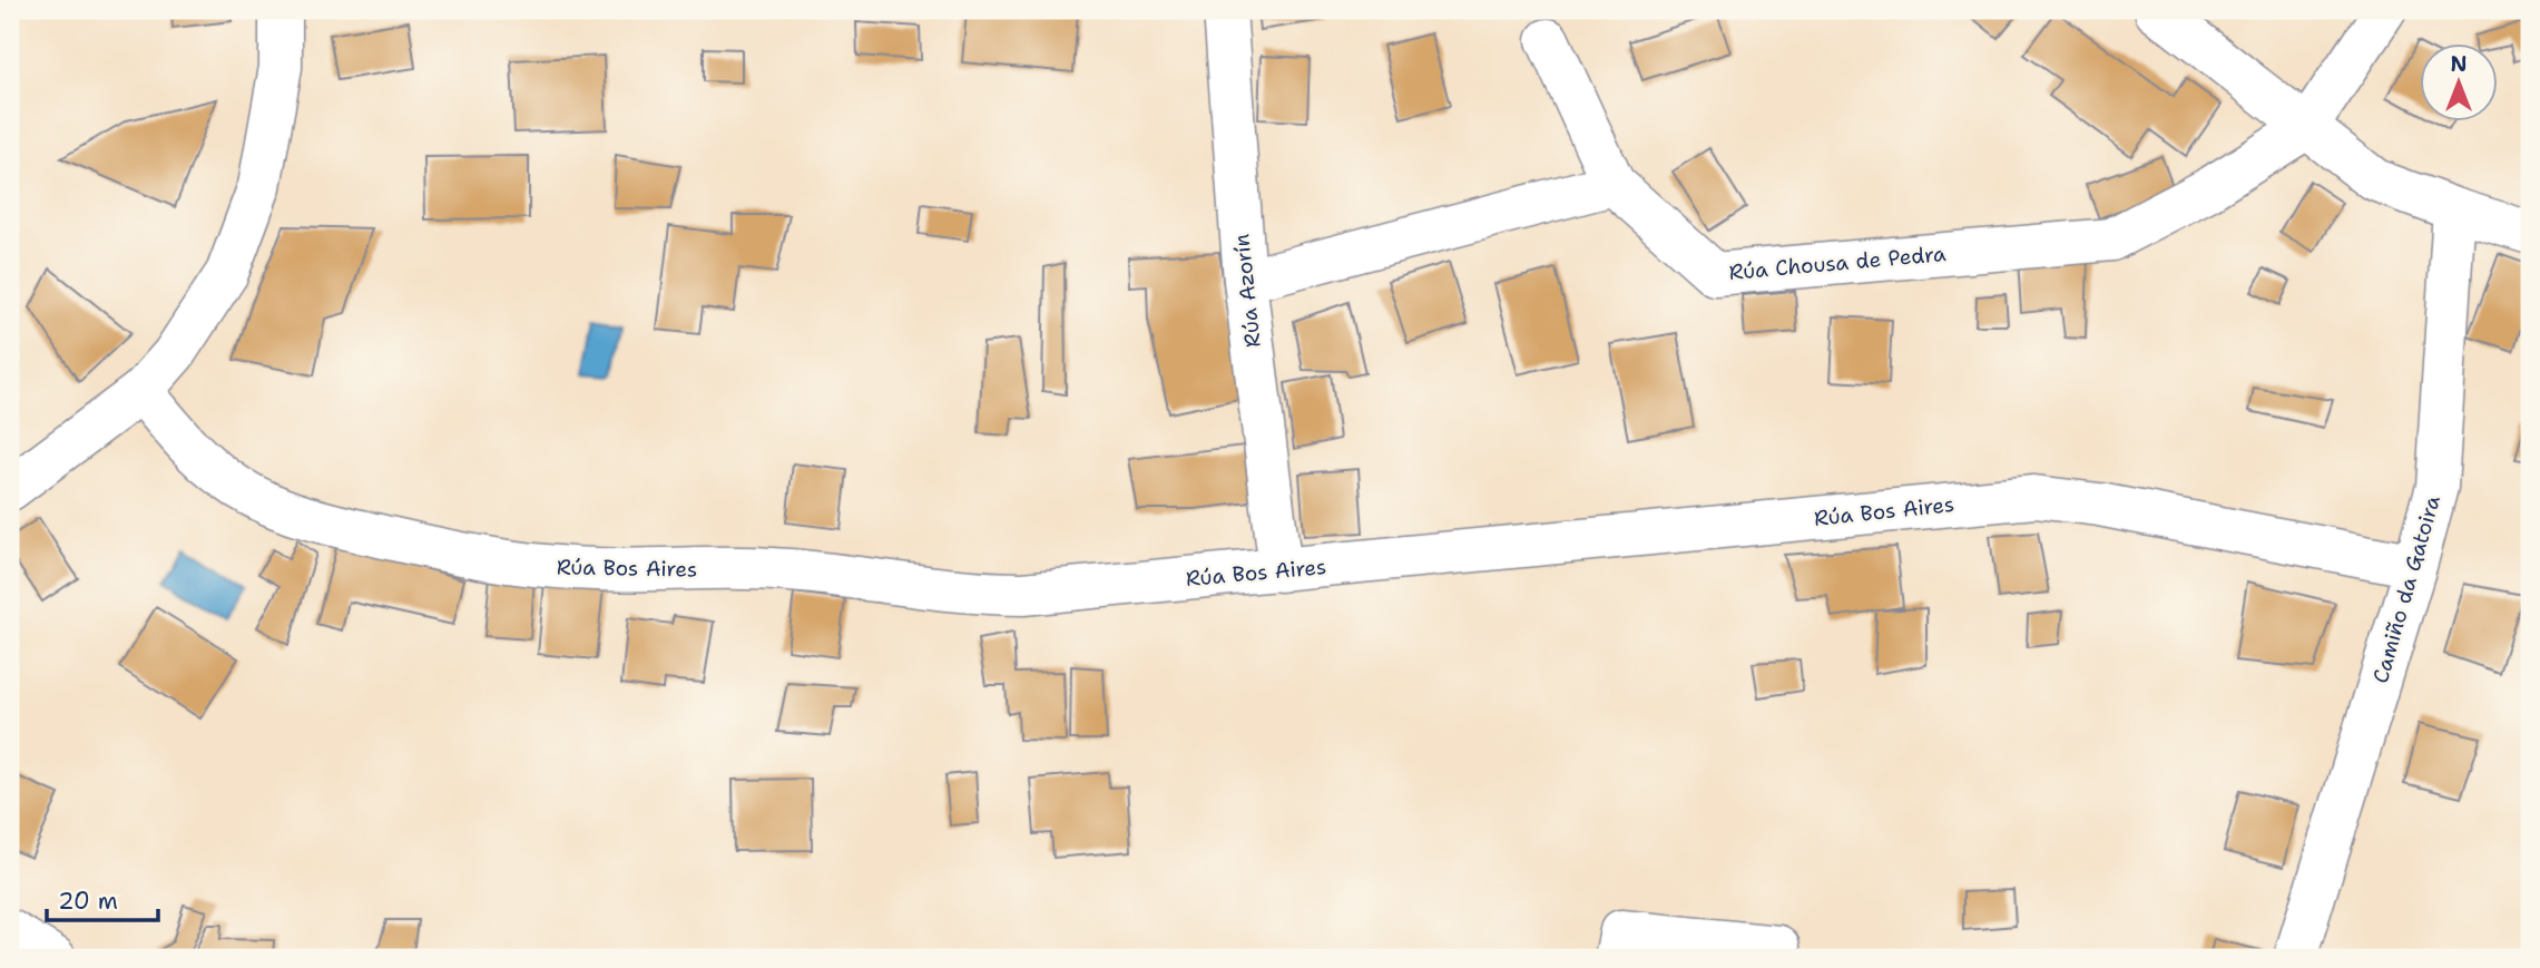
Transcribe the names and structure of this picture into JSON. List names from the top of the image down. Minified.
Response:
{"streets":{"street":["Rúa Chousa de Pedra","Rúa Azorín","Rúa Bos Aires","Camiño da Gatoira"]},"crossings":[["Rúa Azorín","Rúa Bos Aires"],["Rúa Bos Aires","Camiño da Gatoira"]],"scale_bar":"20 m","north":"top"}
